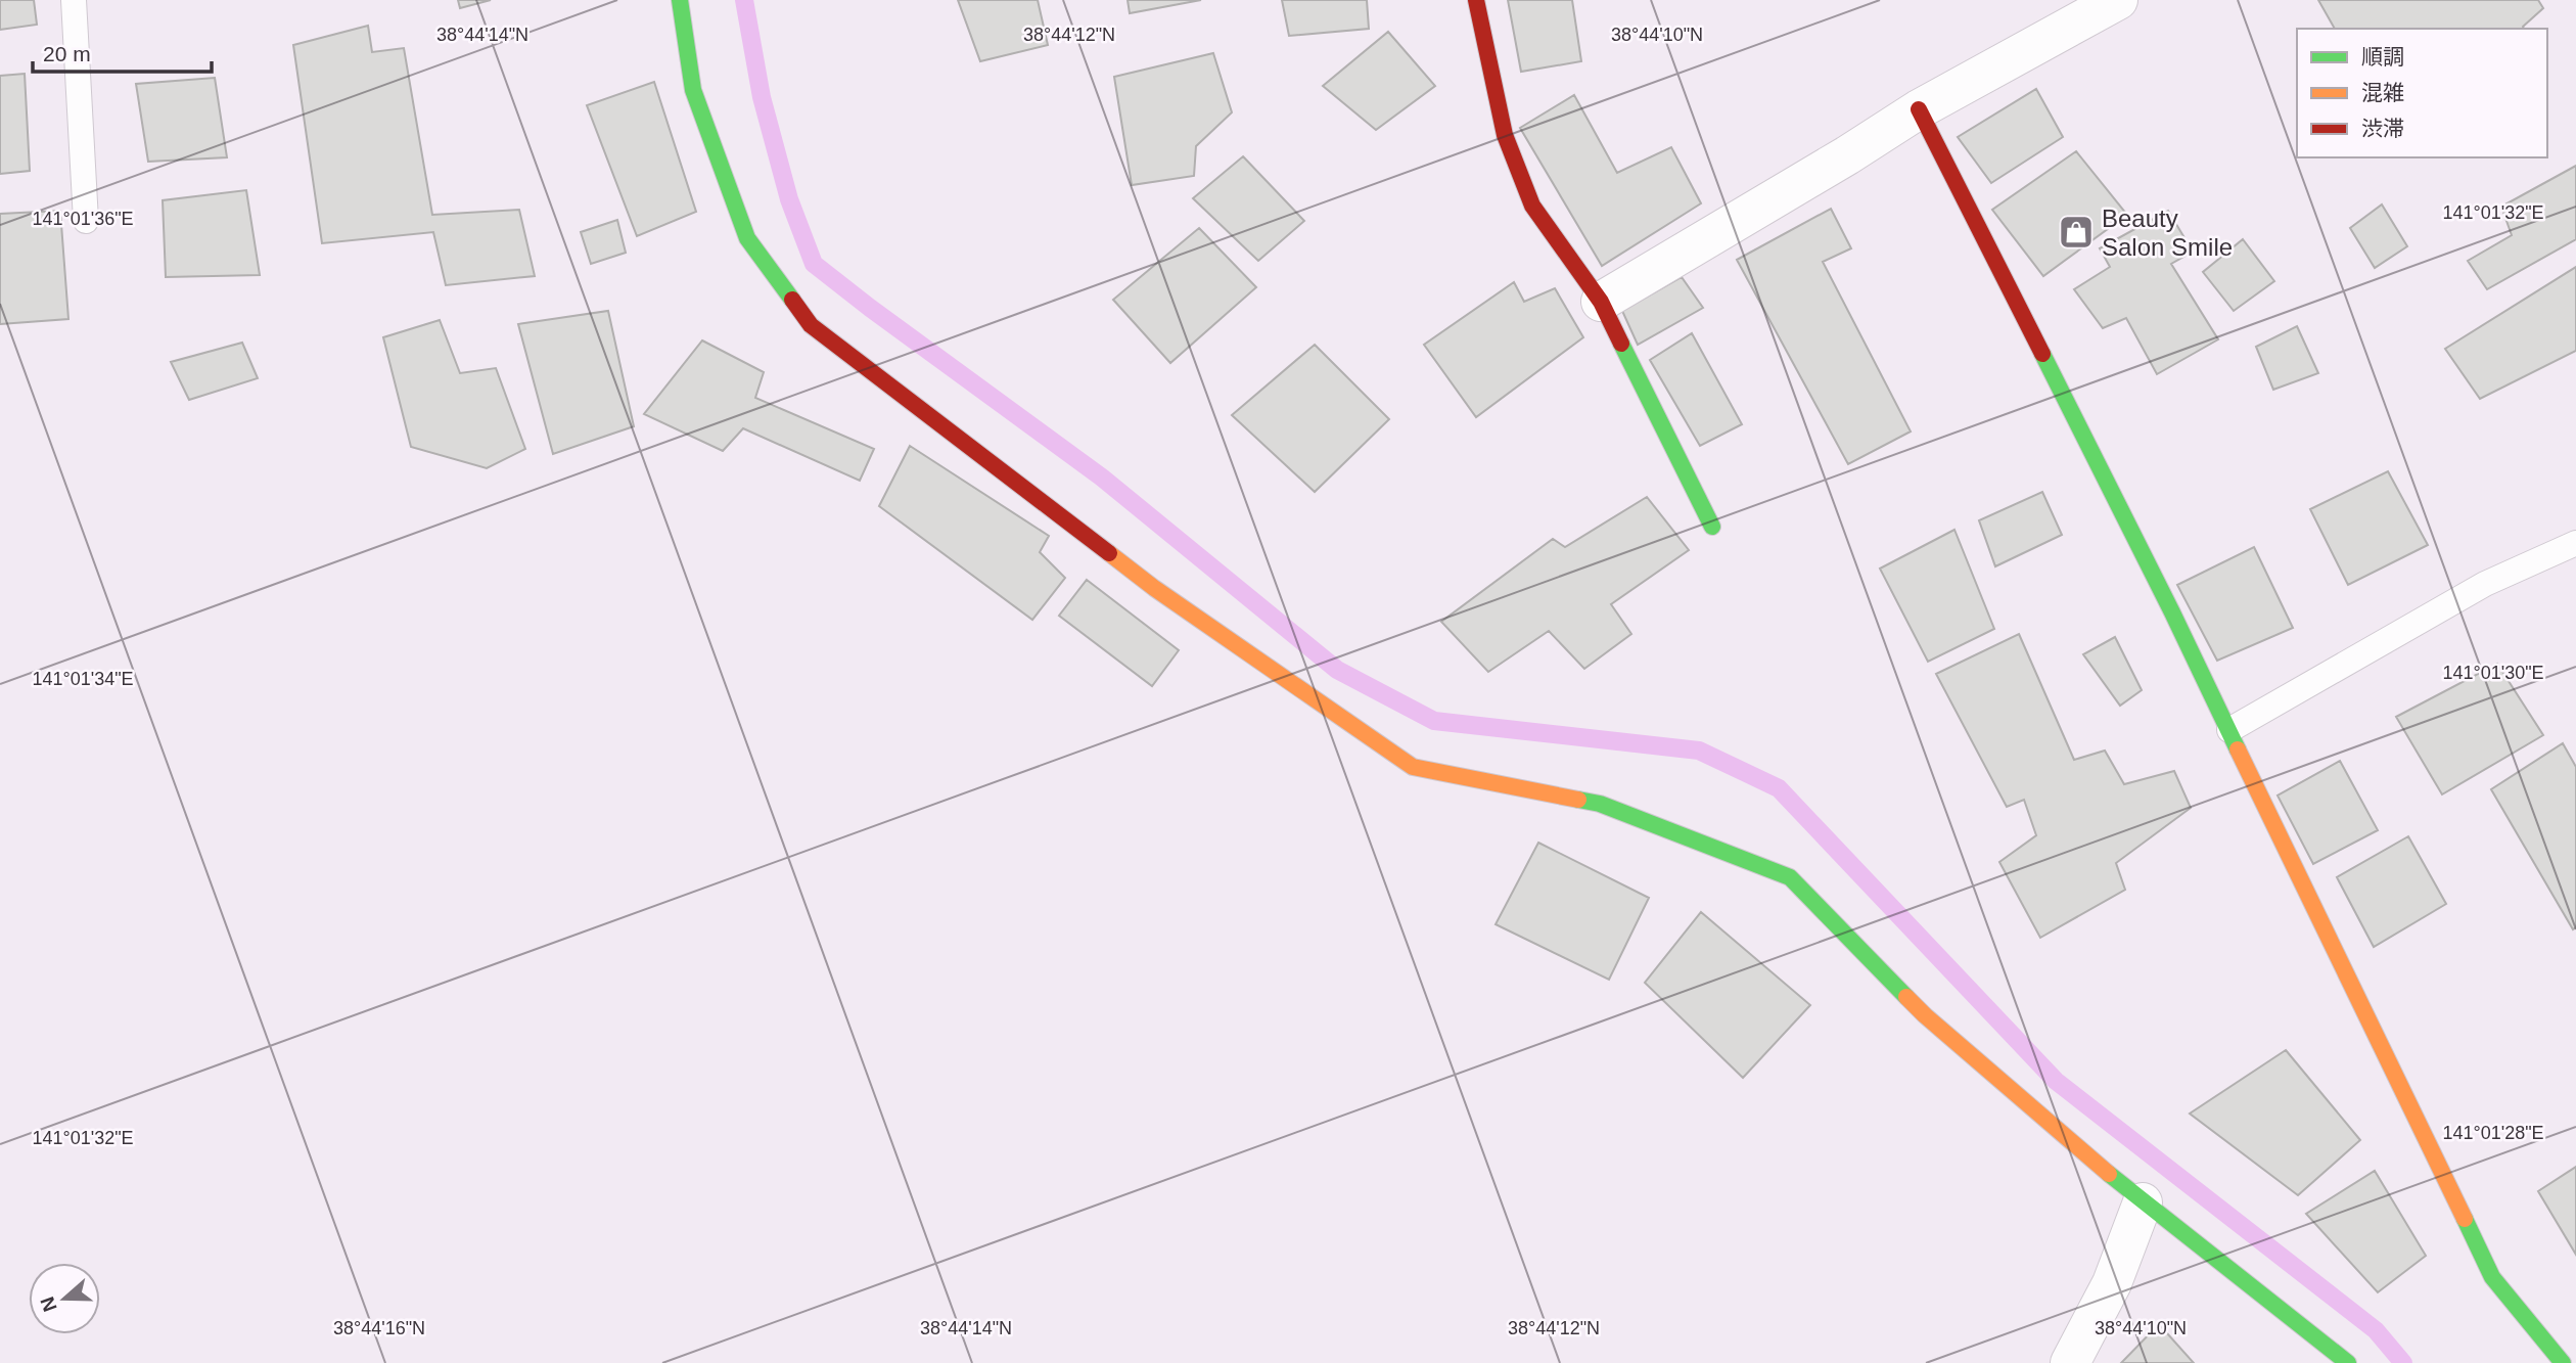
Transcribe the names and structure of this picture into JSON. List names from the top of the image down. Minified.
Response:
{"places":{"shop":["Beauty Salon Smile"]},"legend":["順調","混雑","渋滞"],"scale_bar":"20 m","north":"left","coordinates":["38°44'14\"N","38°44'12\"N","38°44'10\"N","141°01'32\"E","141°01'36\"E","141°01'30\"E","141°01'34\"E","141°01'28\"E","38°44'16\"N"]}
